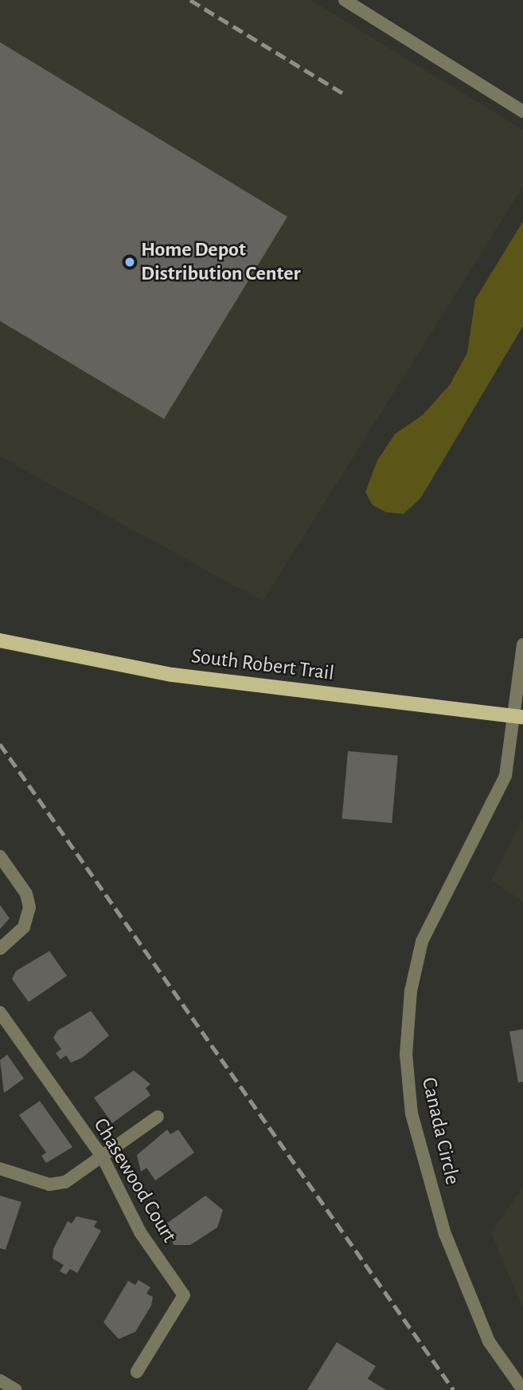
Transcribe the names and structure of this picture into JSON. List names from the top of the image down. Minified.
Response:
{"streets":{"main road":["South Robert Trail"],"street":["Canada Circle","Chasewood Court"]},"crossings":[["South Robert Trail","Canada Circle"]],"places":["Home Depot Distribution Center"]}
